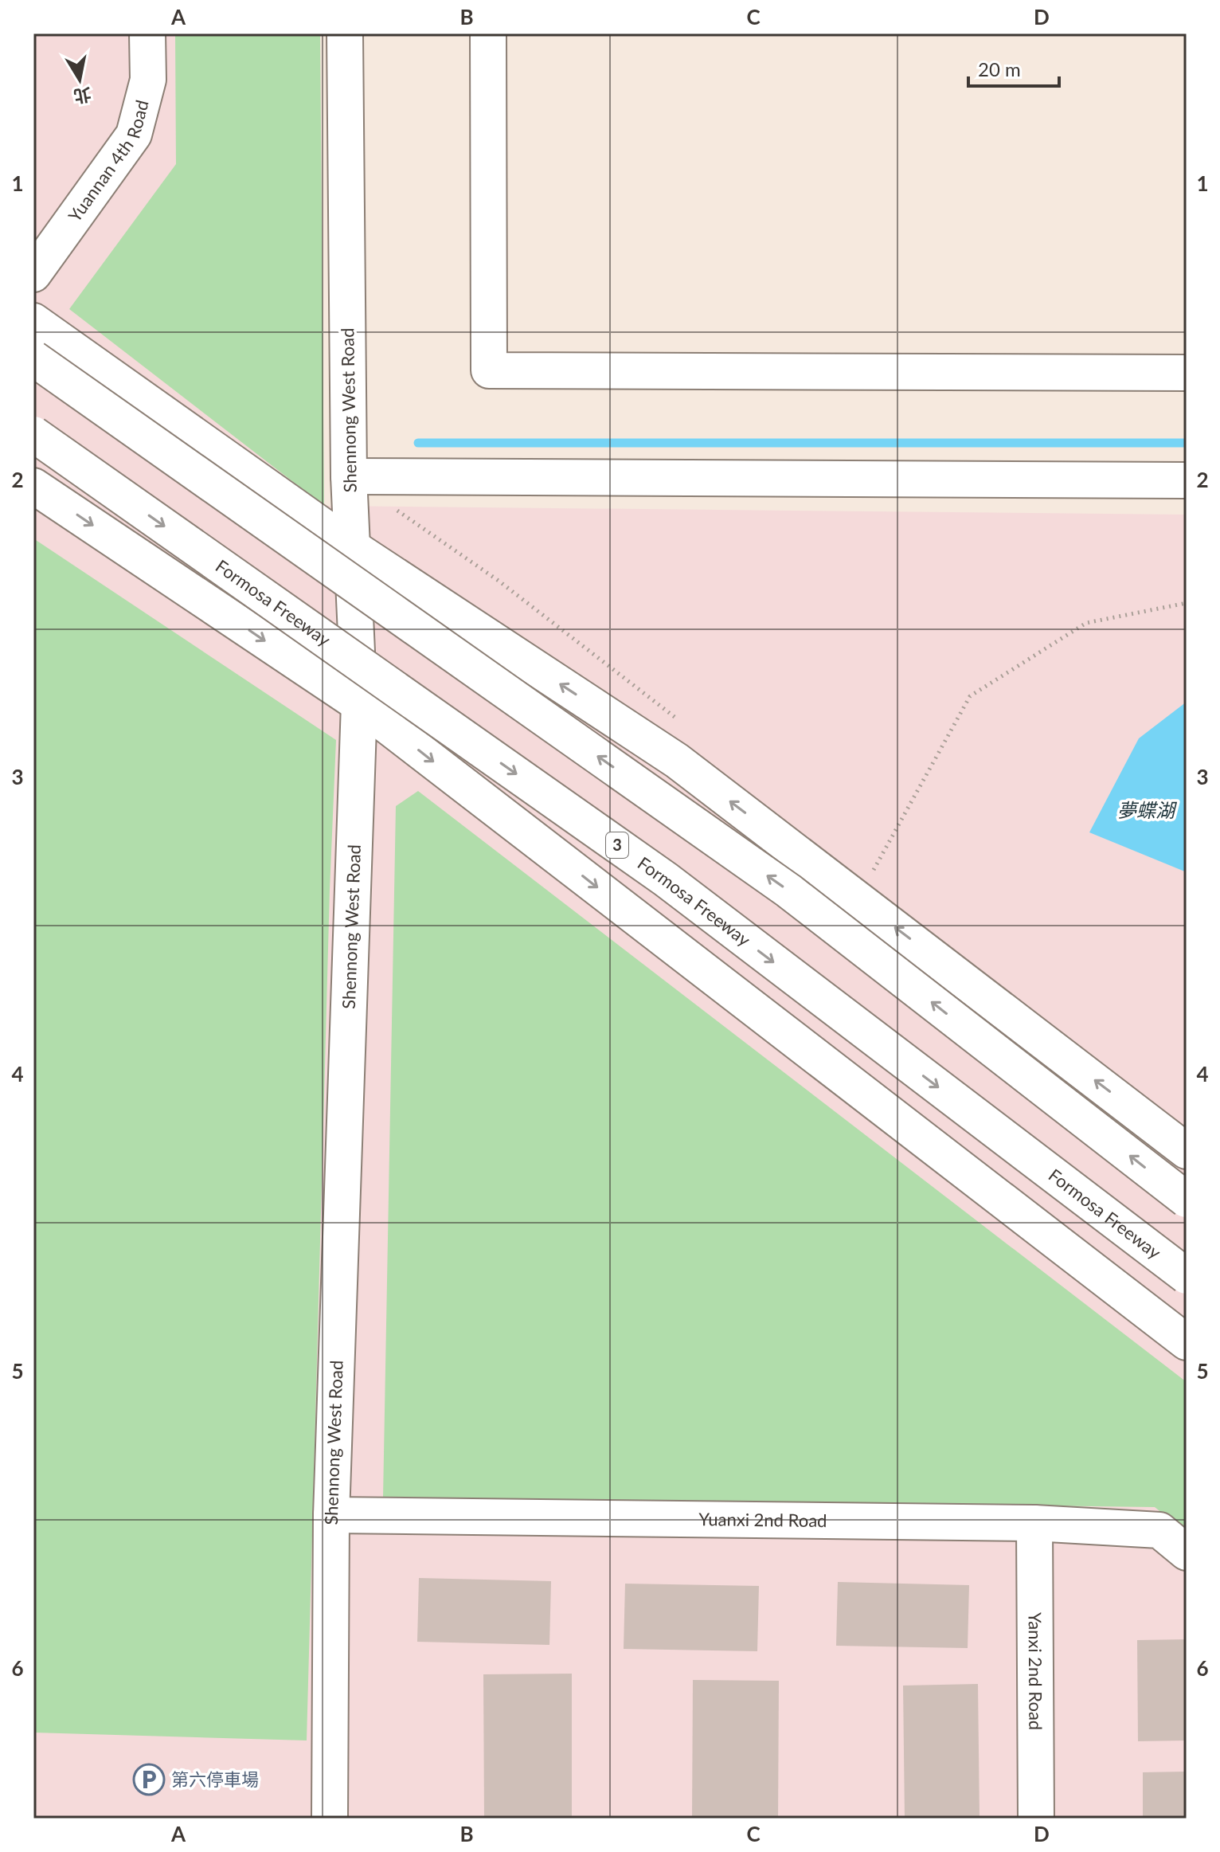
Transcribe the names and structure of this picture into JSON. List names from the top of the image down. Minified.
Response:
{"streets":{"main road":["Yuannan 4th Road","Shennong West Road","Formosa Freeway","3","Yuanxi 2nd Road","Yanxi 2nd Road"]},"crossings":[["Shennong West Road","Yuanxi 2nd Road"],["Yuanxi 2nd Road","Yanxi 2nd Road"]],"water":["夢蝶湖"],"places":{"parking":["第六停車場"]},"scale_bar":"20 m","north":"bottom","grid":{"columns":["A","B","C","D"],"rows":["1","2","3","4","5","6"]}}
